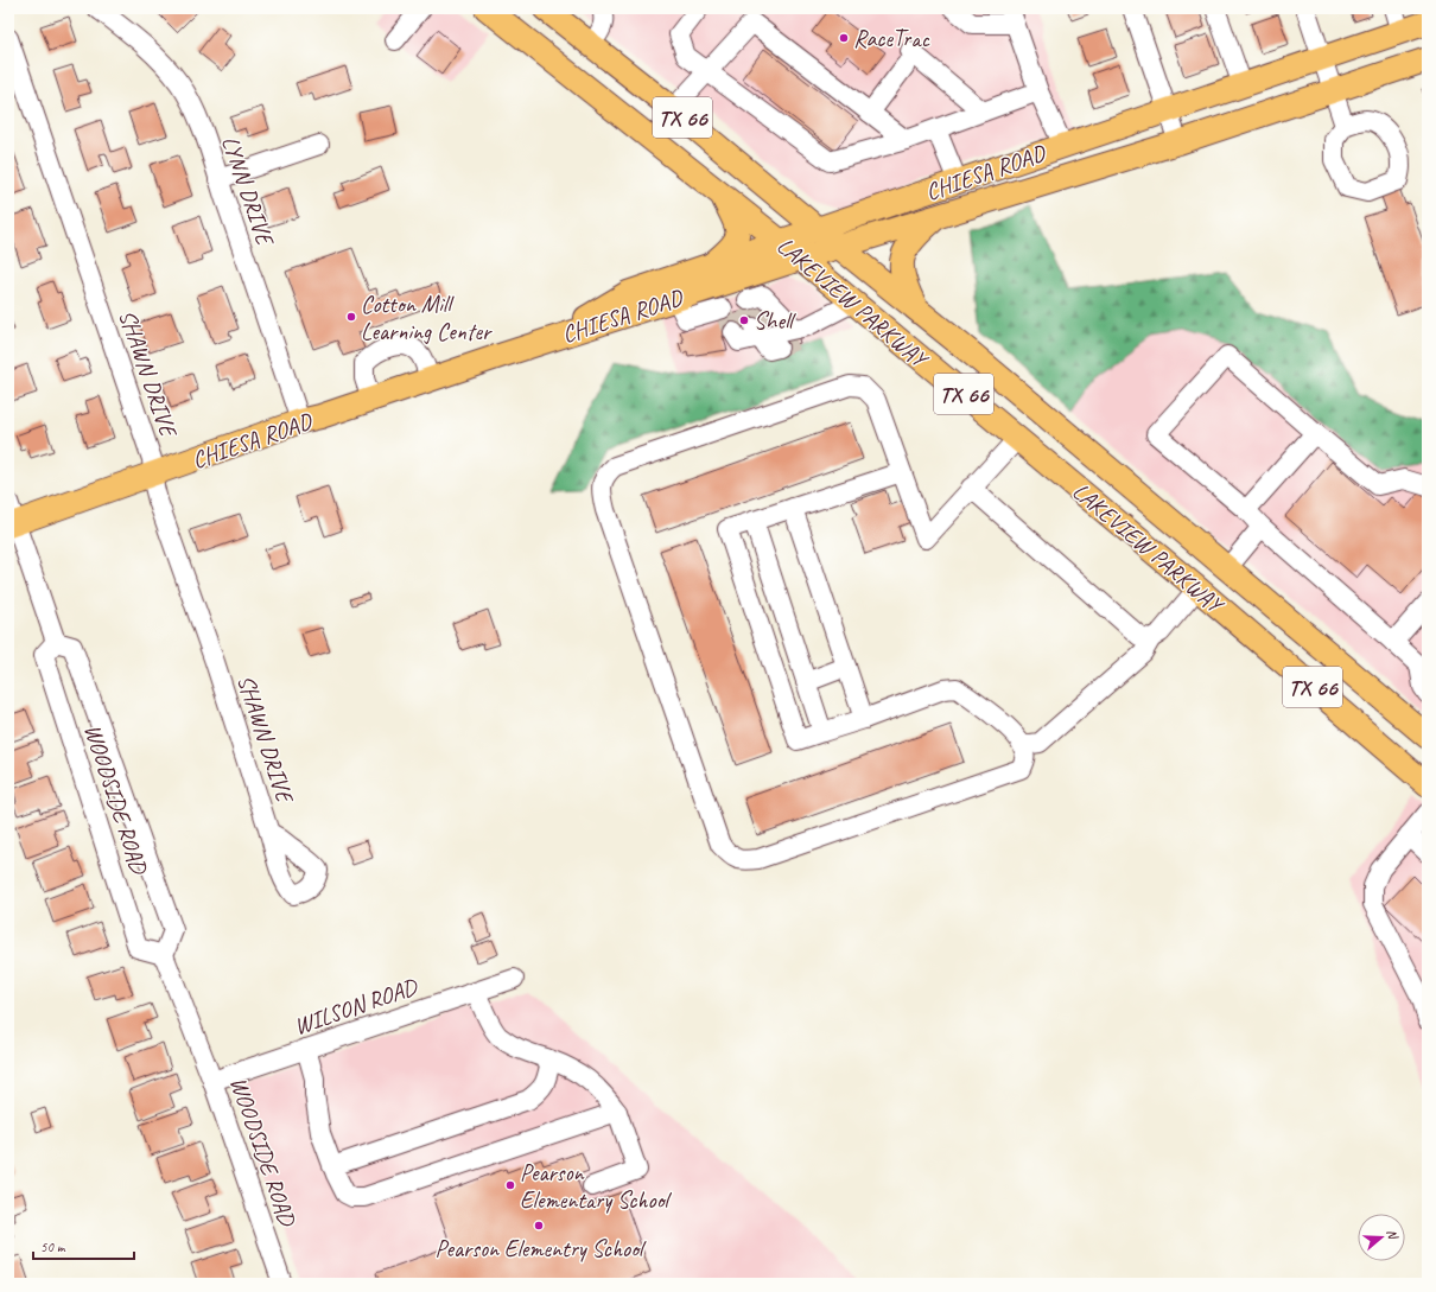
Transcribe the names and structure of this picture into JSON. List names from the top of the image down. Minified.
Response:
{"streets":{"main road":["TX 66","CHIESA ROAD","LAKEVIEW PARKWAY"],"street":["LYNN DRIVE","SHAWN DRIVE","WOODSIDE ROAD","WILSON ROAD"]},"crossings":[["CHIESA ROAD","LYNN DRIVE"],["CHIESA ROAD","LAKEVIEW PARKWAY"],["CHIESA ROAD","SHAWN DRIVE"],["WOODSIDE ROAD","WILSON ROAD"]],"places":["RaceTrac","Cotton Mill Learning Center","Shell","Pearson Elementary School","Pearson Elementry School"],"scale_bar":"50 m","north":"right"}
